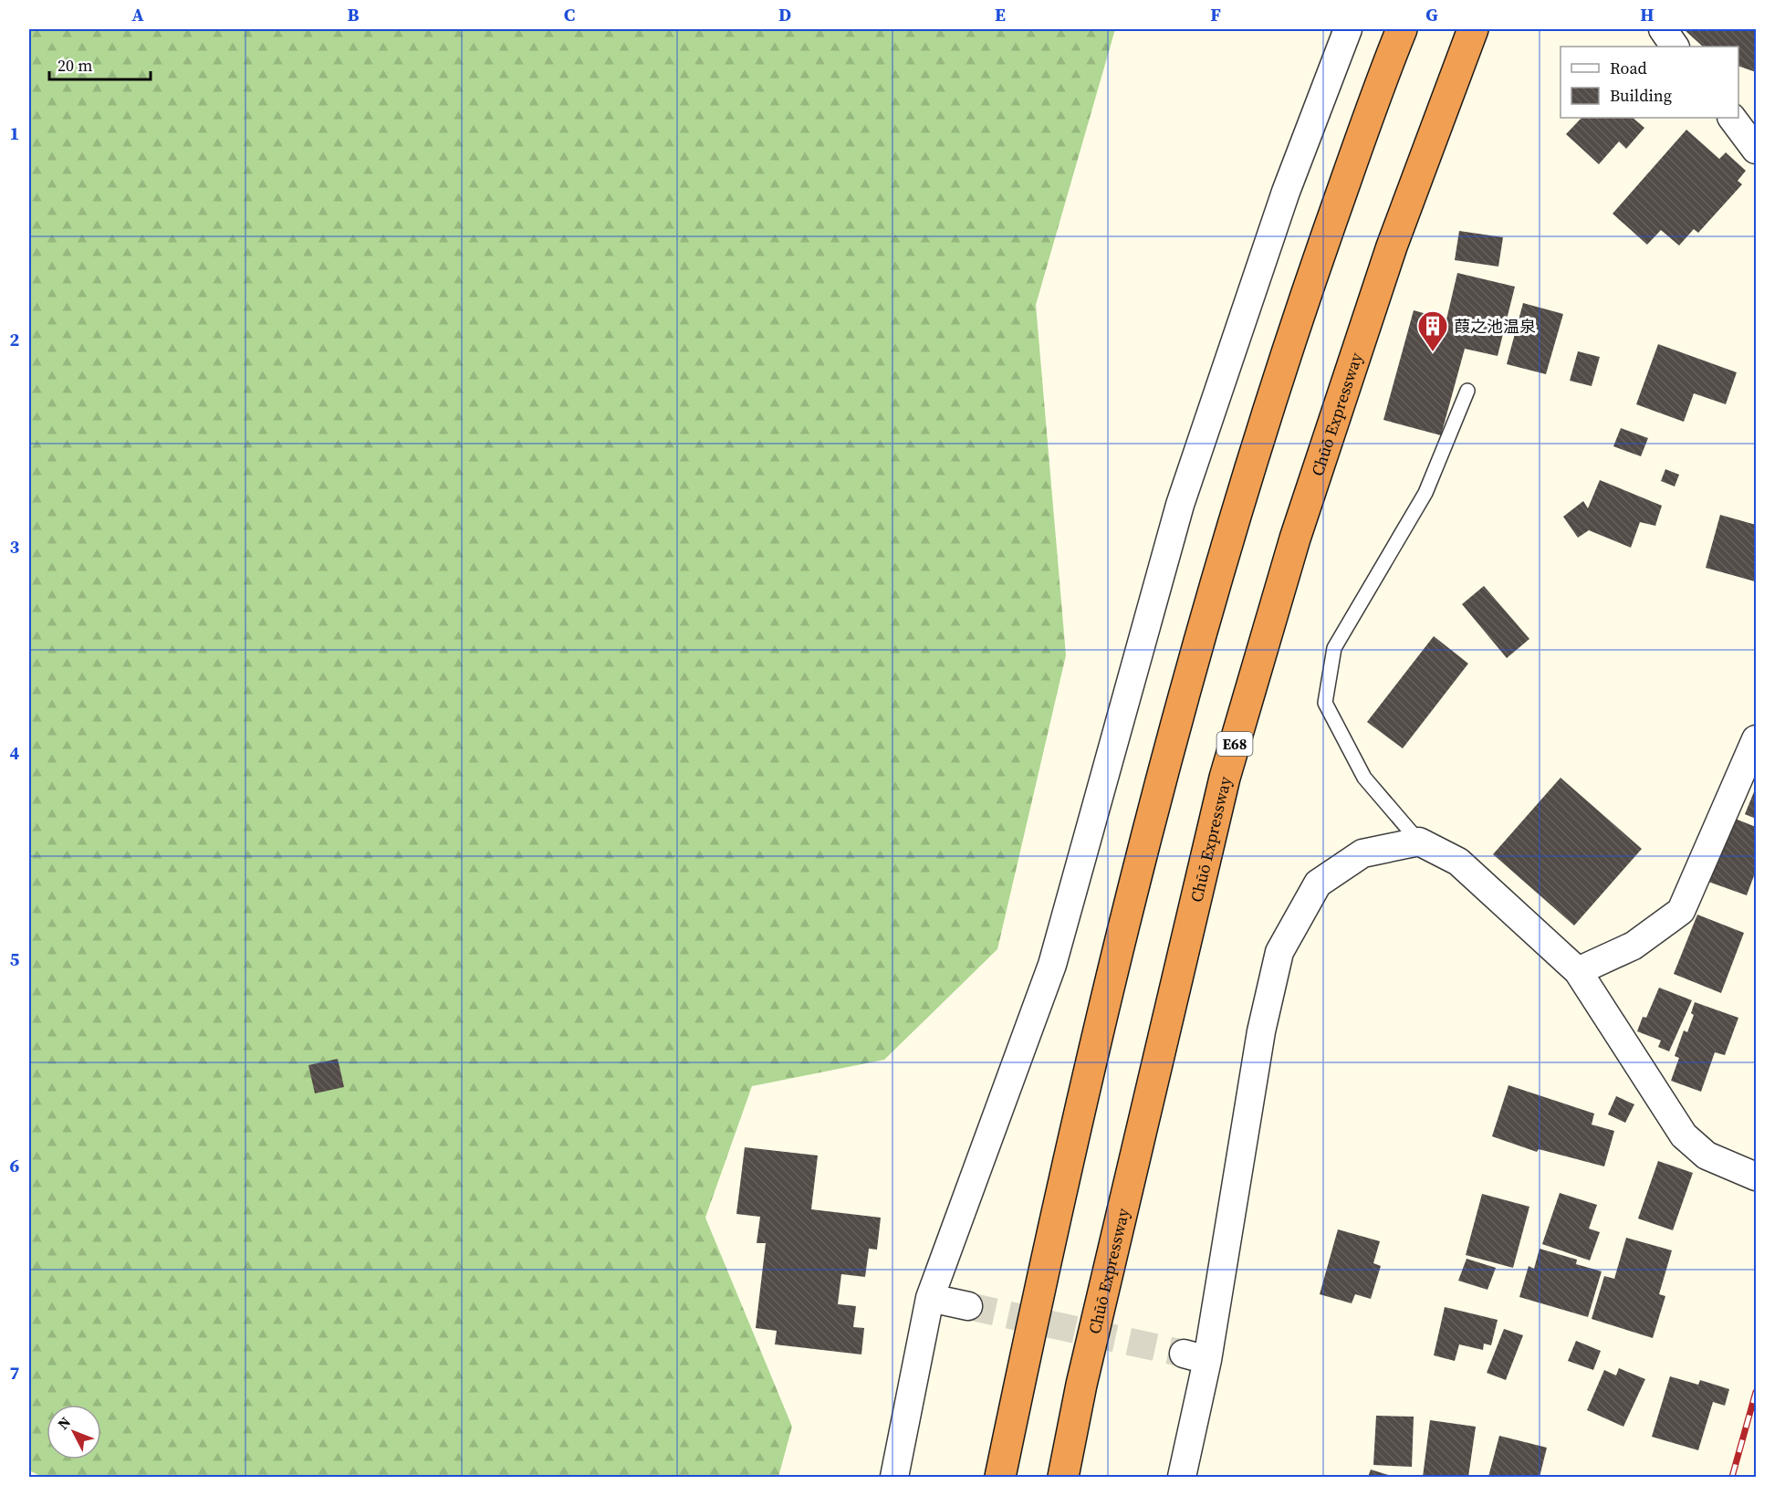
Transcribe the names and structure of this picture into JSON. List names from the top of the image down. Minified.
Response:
{"streets":{"highway":["Chūō Expressway","E68"]},"places":{"building":["葭之池温泉"]},"legend":["Road","Building"],"scale_bar":"20 m","north":"top left","grid":{"columns":["A","B","C","D","E","F","G","H"],"rows":["1","2","3","4","5","6","7"]}}
